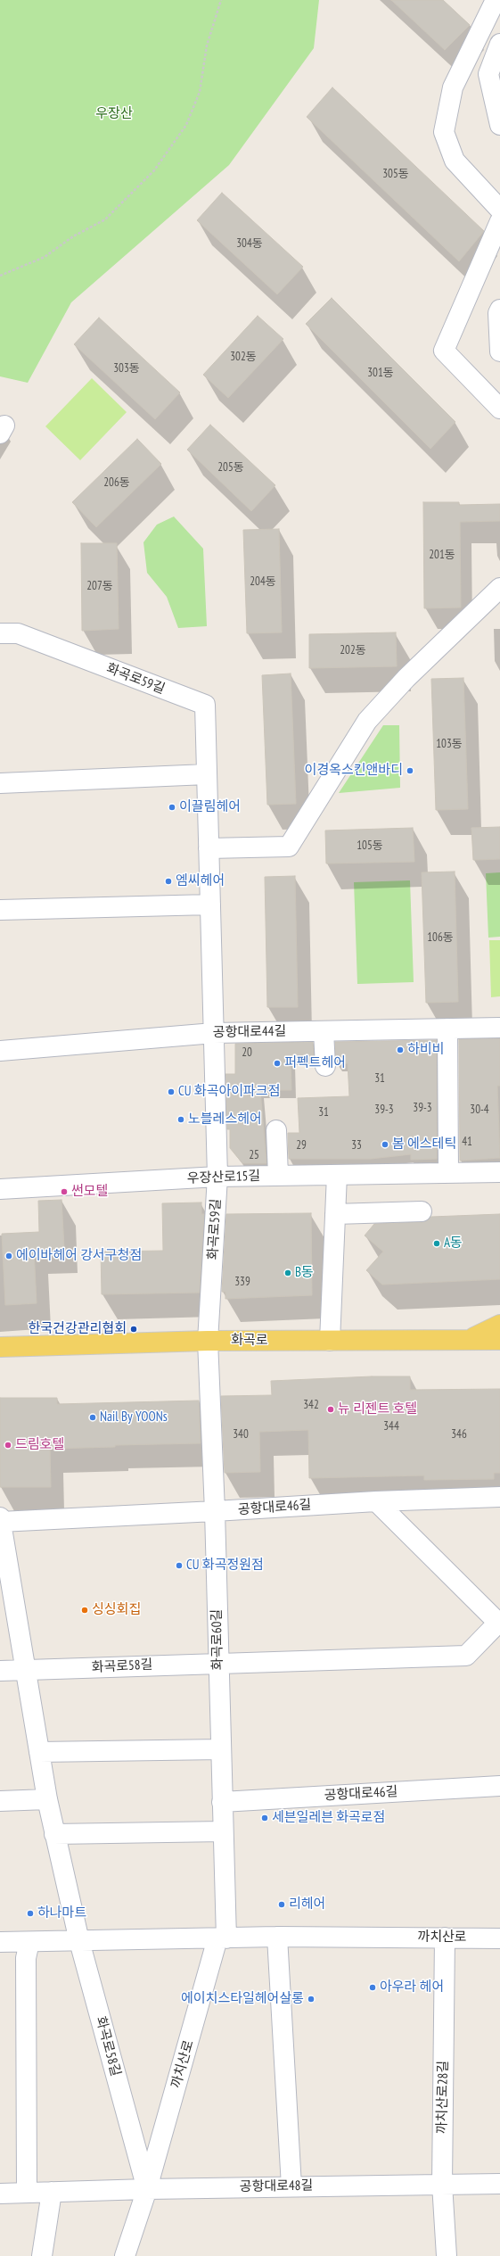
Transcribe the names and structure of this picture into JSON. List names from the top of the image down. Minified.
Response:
{"streets":{"main road":["화곡로"],"street":["화곡로59길","공항대로44길","우장산로15길","공항대로46길","화곡로60길","화곡로58길","까치산로","까치산로28길","공항대로48길"]},"crossings":[["화곡로59길","공항대로44길"],["화곡로59길","우장산로15길"],["화곡로59길","화곡로"],["화곡로59길","화곡로60길"],["화곡로","화곡로60길"],["공항대로46길","화곡로60길"],["공항대로46길","화곡로58길"],["화곡로60길","화곡로58길"],["화곡로60길","까치산로"],["화곡로58길","까치산로"],["화곡로58길","공항대로48길"],["까치산로","까치산로28길"],["까치산로","공항대로48길"],["까치산로28길","공항대로48길"]],"parks":["우장산"],"places":["이경옥스킨앤바디","이끌림헤어","엠씨헤어","하비비","퍼펙트헤어","CU 화곡아이파크점","노블레스헤어","봄 에스테틱","썬모텔","A동","에이바헤어 강서구청점","B동","한국건강관리협회","뉴 리젠트 호텔","Nail By YOONs","드림호텔","CU 화곡정원점","싱싱회집","세븐일레븐 화곡로점","리헤어","하나마트","아우라 헤어","에이치스타일헤어살롱"],"house_numbers":["305동","304동","302동","303동","301동","205동","206동","201동","204동","207동","202동","103동","105동","106동","20","31","39-3","39-3","30-4","31","41","29","33","25","339","342","344","340","346"]}
